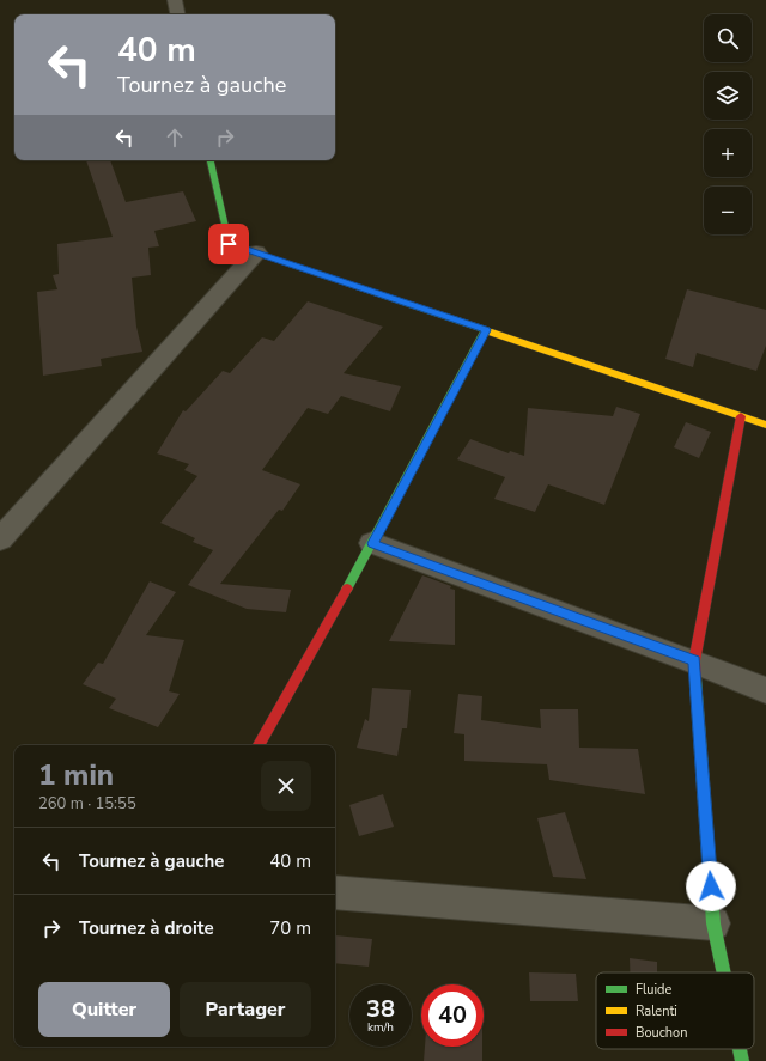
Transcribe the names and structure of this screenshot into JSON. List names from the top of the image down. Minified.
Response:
{"legend":["Fluide","Ralenti","Bouchon"],"page":{"map_buttons":["+","−"],"turn":["40 m","Tournez à gauche"],"heading":["1 min","260 m · 15:55"],"list":[{"name":"Tournez à gauche","value":"40 m"},{"name":"Tournez à droite","value":"70 m"}],"buttons":["Quitter","Partager"],"speed":"38 km/h","limit":"40"}}
